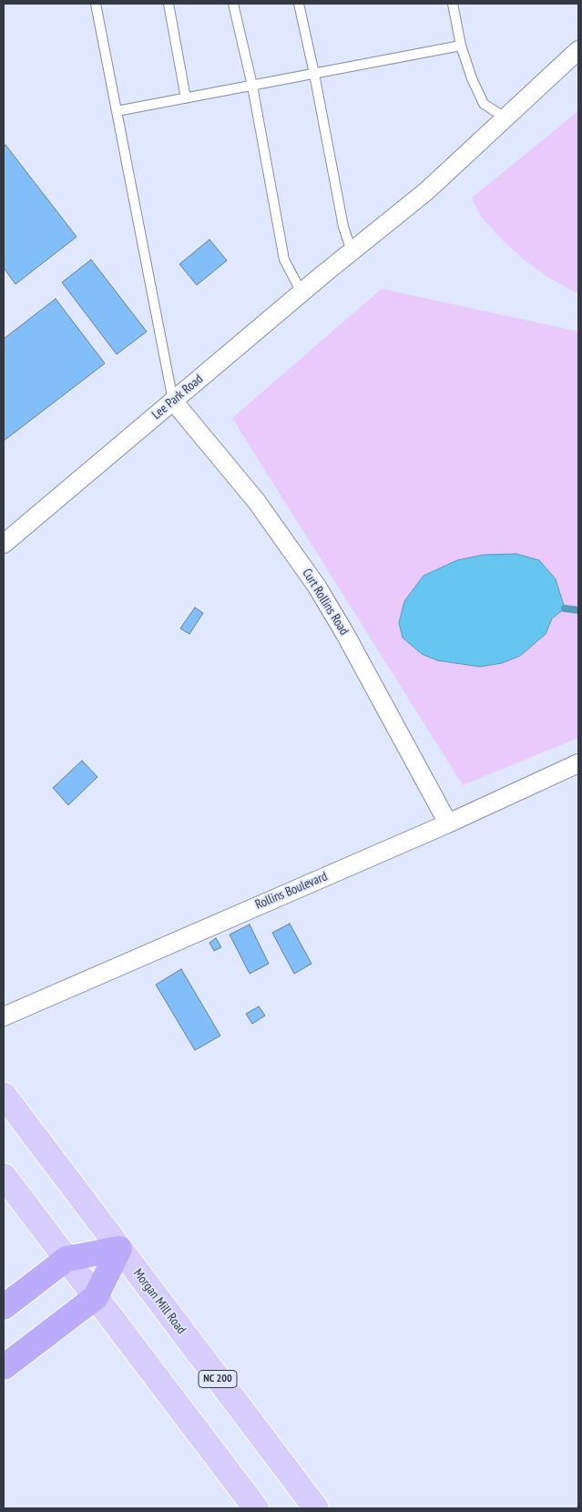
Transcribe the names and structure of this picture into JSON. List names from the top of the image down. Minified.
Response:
{"streets":{"main road":["Morgan Mill Road","NC 200"],"street":["Lee Park Road","Curt Rollins Road","Rollins Boulevard"]},"crossings":[["Lee Park Road","Curt Rollins Road"],["Curt Rollins Road","Rollins Boulevard"]]}
